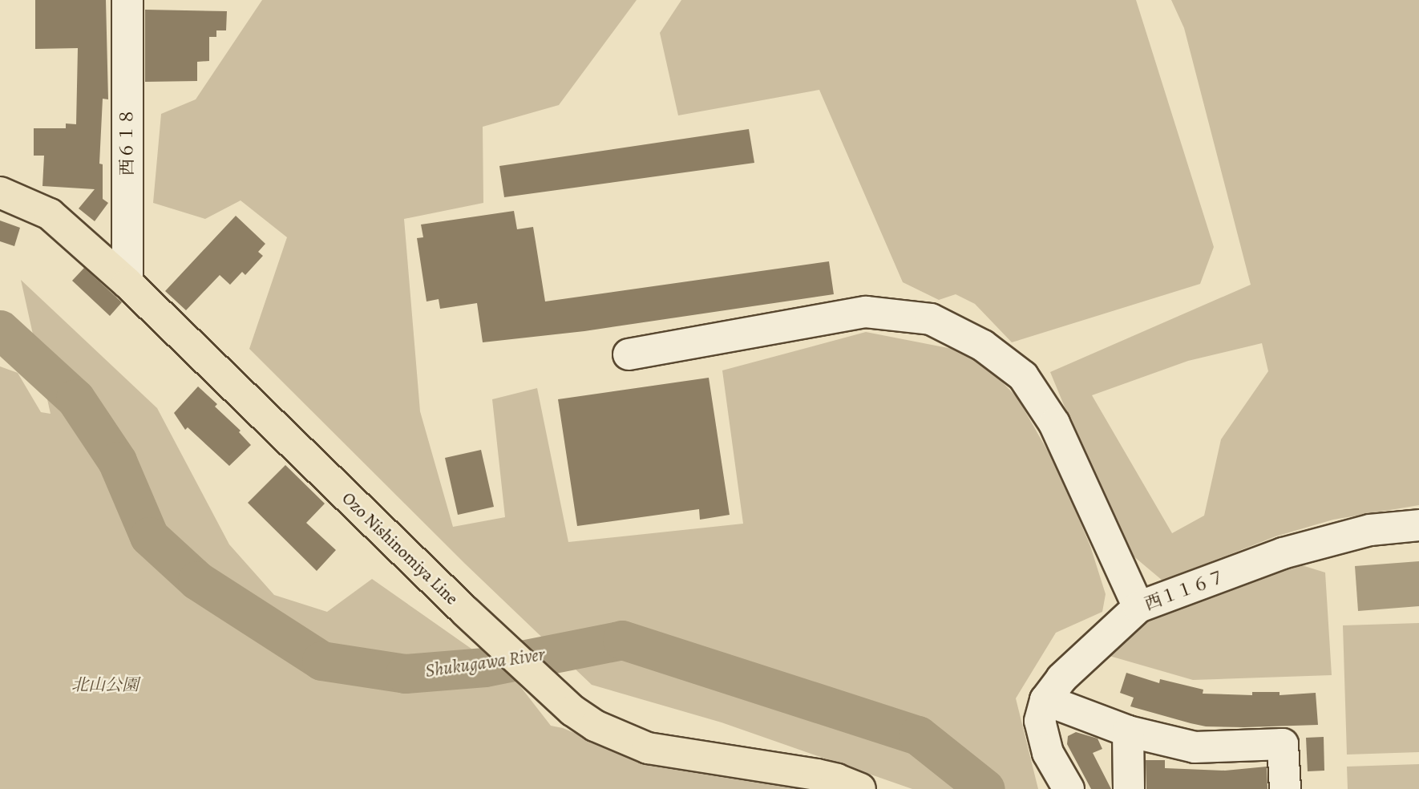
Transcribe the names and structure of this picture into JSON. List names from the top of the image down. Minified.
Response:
{"streets":{"main road":["Ozo Nishinomiya Line"],"street":["西６１８","西１１６７"]},"crossings":[["西６１８","Ozo Nishinomiya Line"]],"water":["Shukugawa River"],"parks":["北山公園"]}
